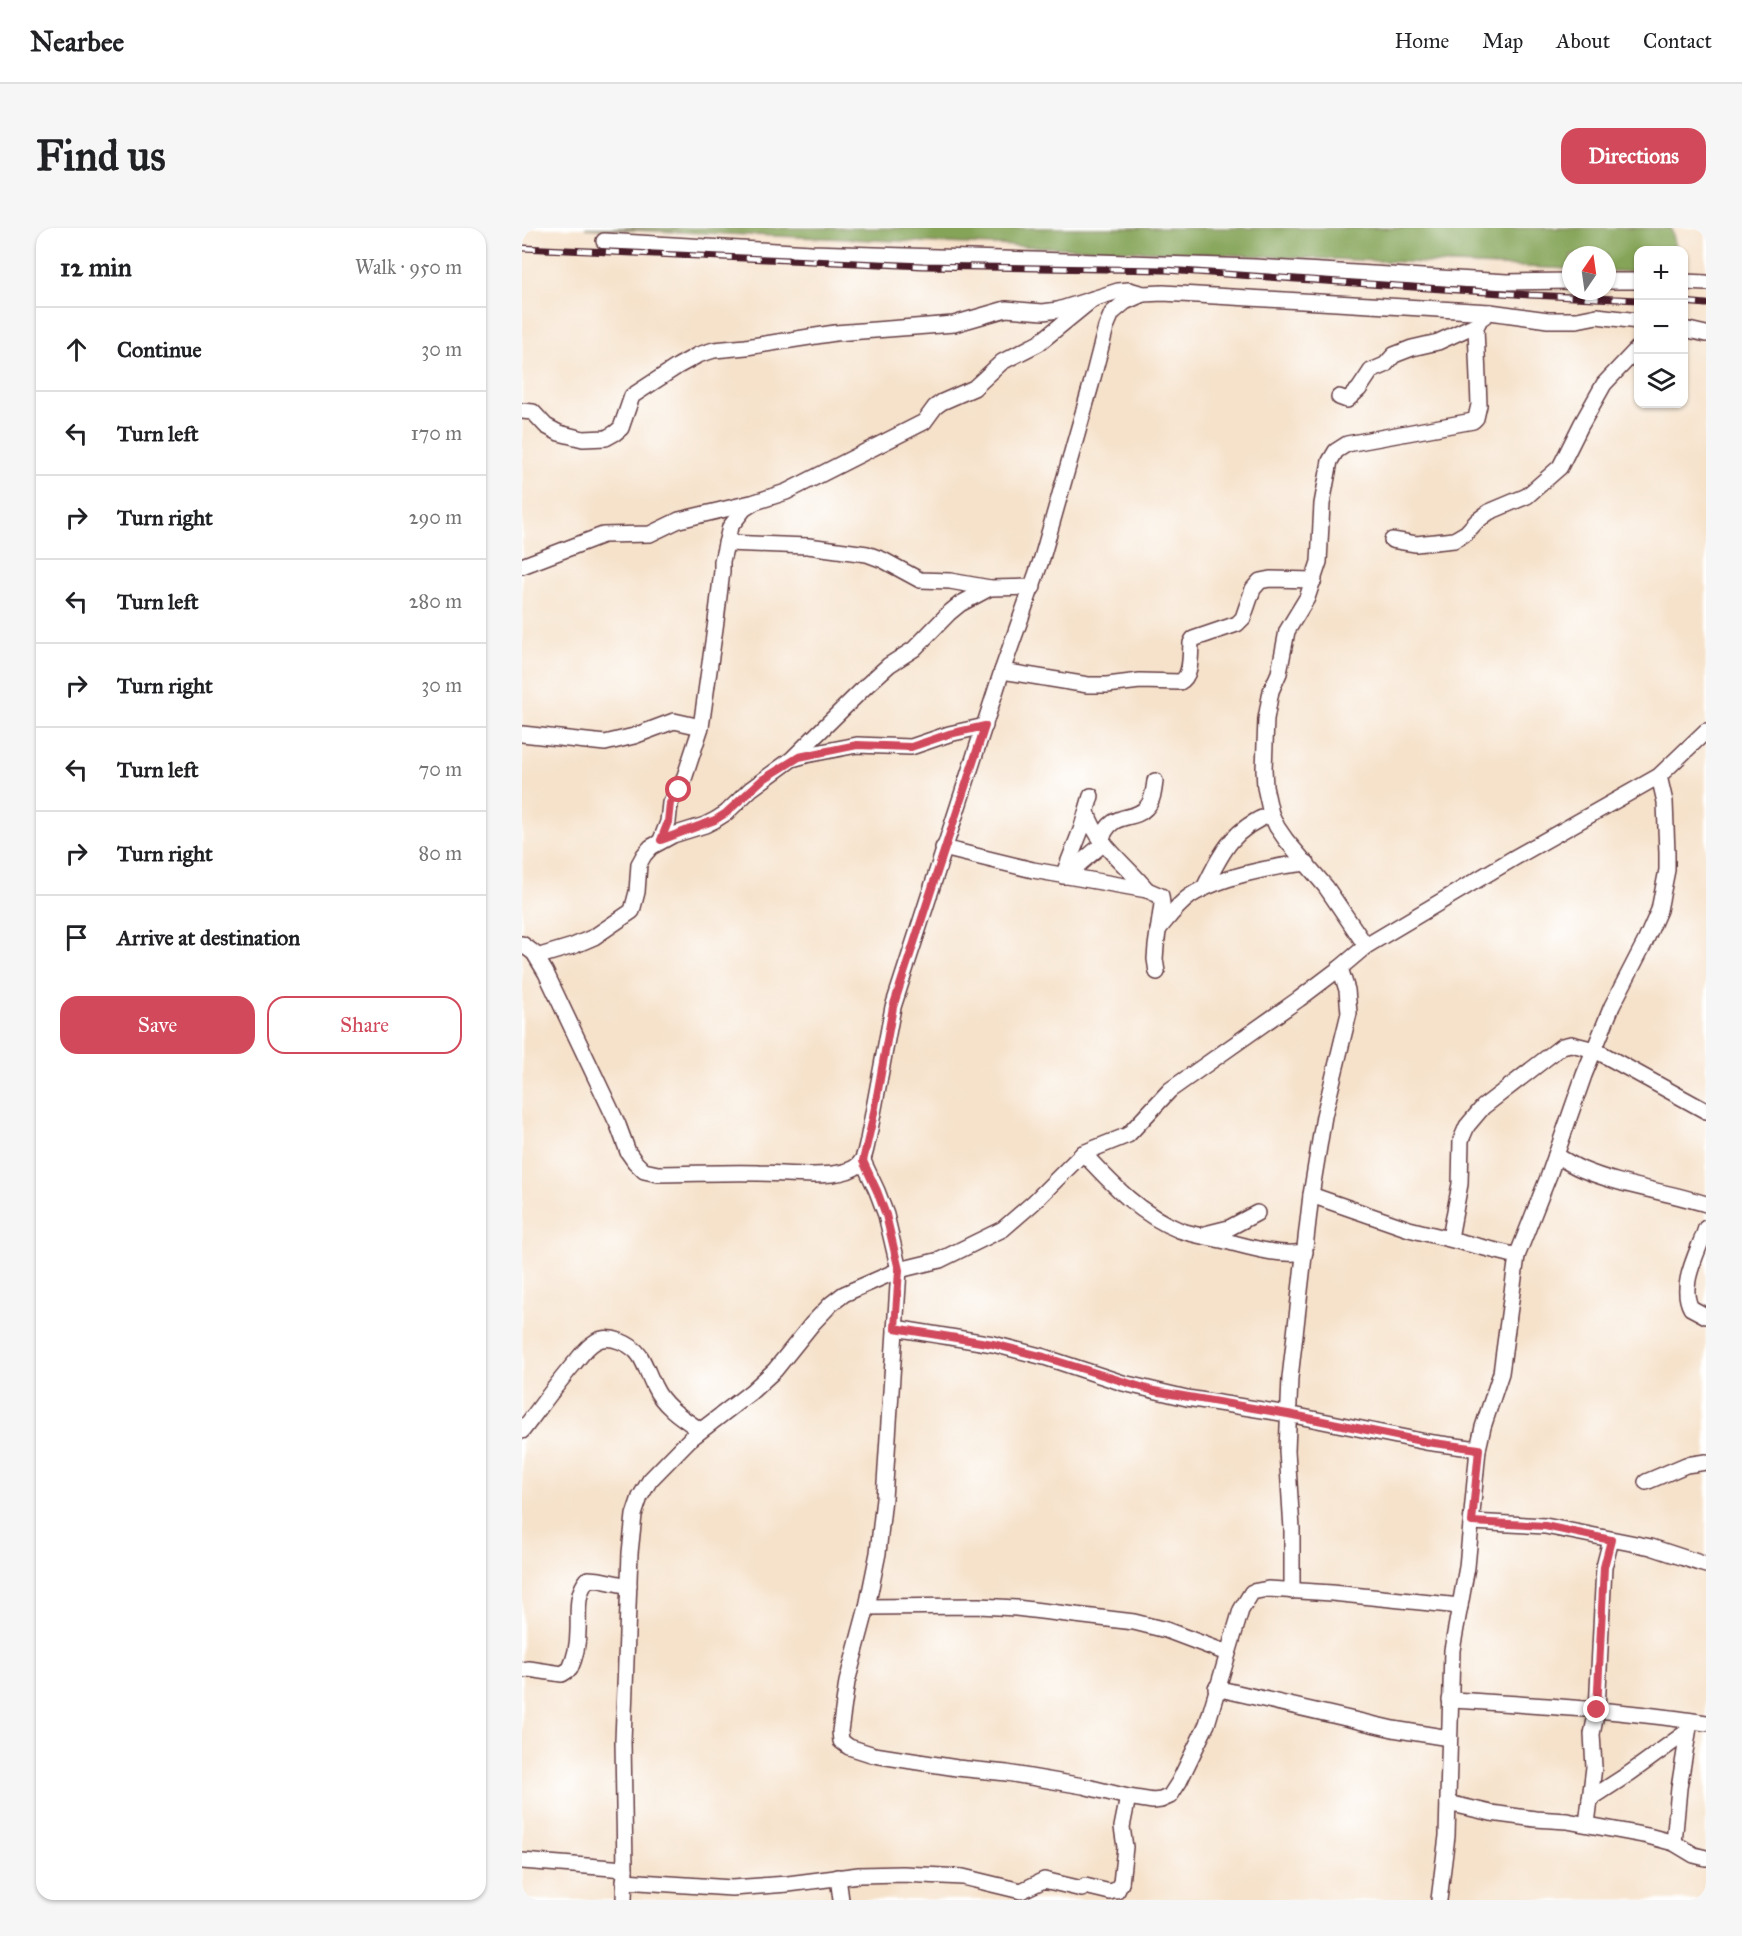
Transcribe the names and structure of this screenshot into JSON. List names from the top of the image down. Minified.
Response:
{"north":"top","page":{"header":"Nearbee","nav":["Home","Map","About","Contact"],"buttons":["Directions",["Save","Share"]],"title":"Find us","heading":["12 min","Walk · 950 m"],"map_buttons":["+","−"],"list":[["Continue","30 m"],["Turn left","170 m"],["Turn right","290 m"],["Turn left","280 m"],["Turn right","30 m"],["Turn left","70 m"],["Turn right","80 m"],"Arrive at destination"]}}
